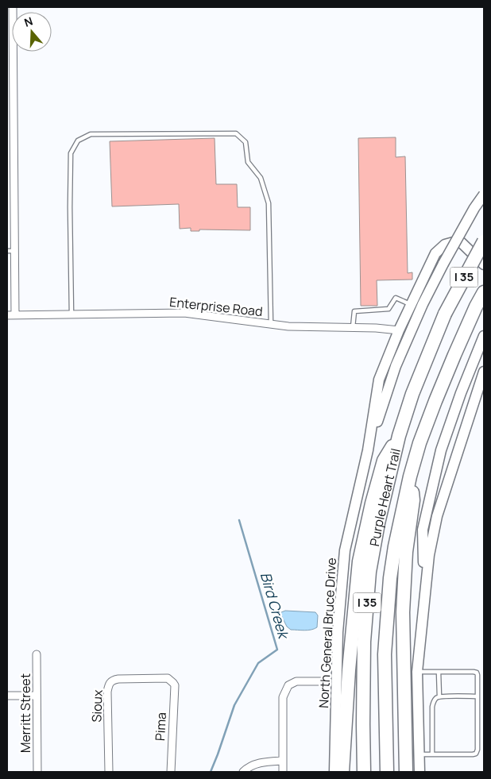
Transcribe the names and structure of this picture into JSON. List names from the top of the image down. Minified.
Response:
{"streets":{"highway":["I 35","Purple Heart Trail"],"main road":["North General Bruce Drive"],"street":["Enterprise Road","Sioux","Merritt Street","Pima"]},"crossings":[["Sioux","Pima"]],"water":["Bird Creek"],"north":"top"}
